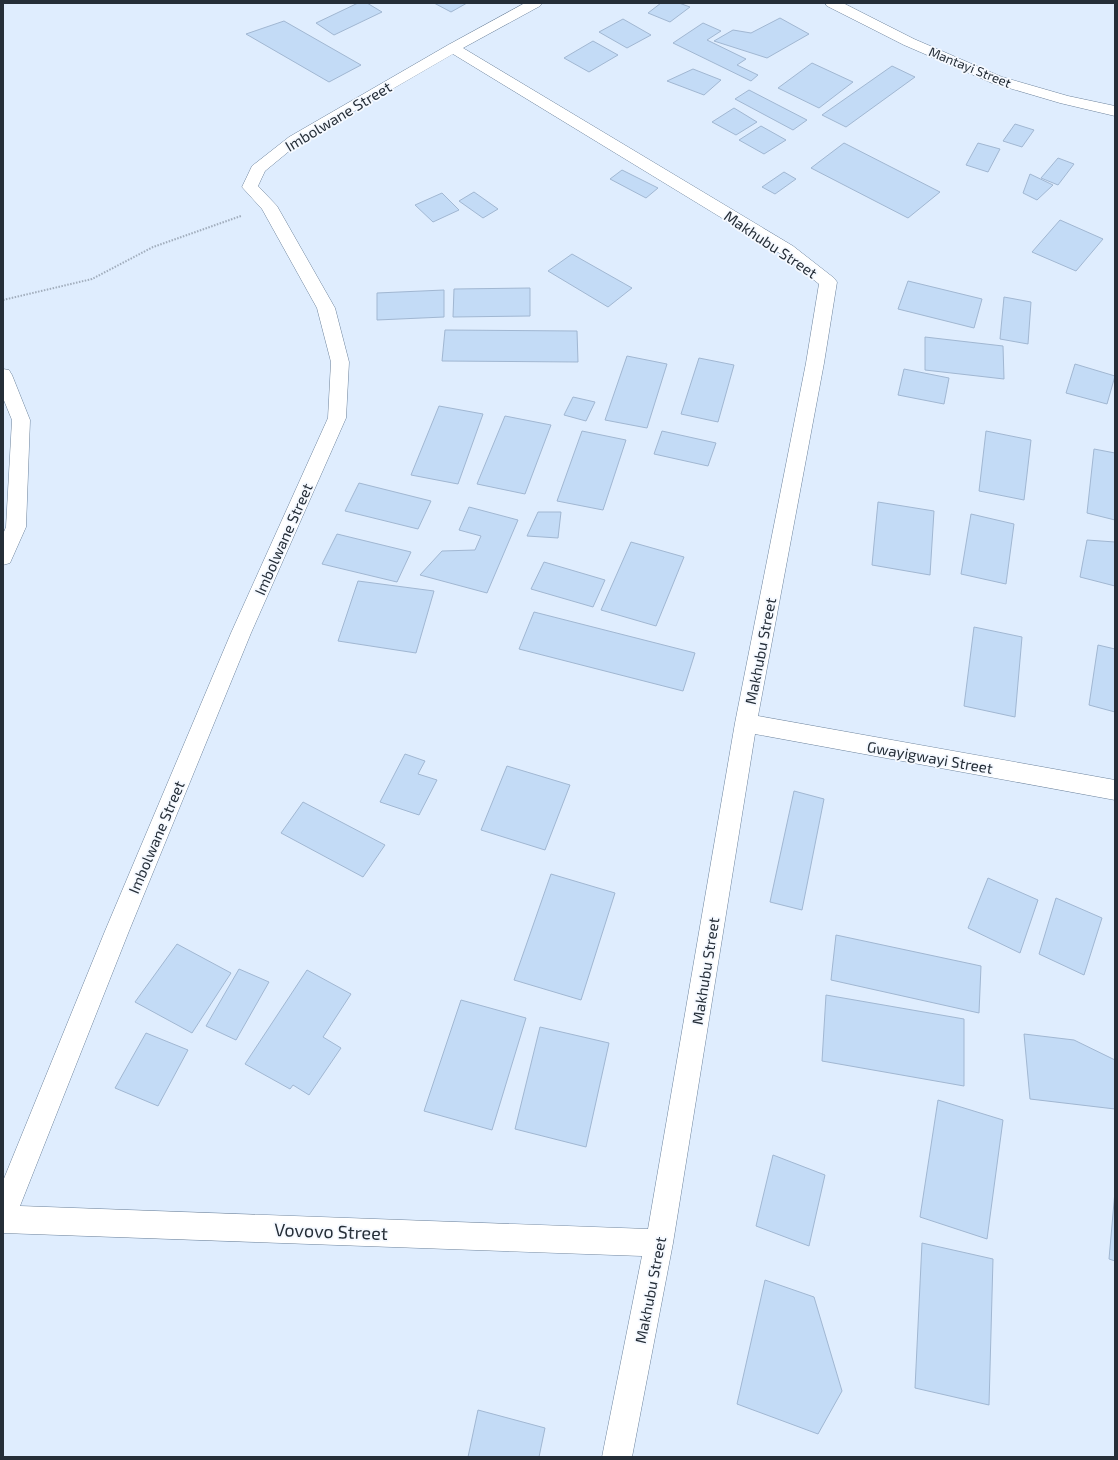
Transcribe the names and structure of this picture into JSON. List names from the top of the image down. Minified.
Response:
{"streets":{"street":["Mantayi Street","Imbolwane Street","Makhubu Street","Gwayigwayi Street","Vovovo Street"]},"crossings":[["Imbolwane Street","Makhubu Street"],["Makhubu Street","Gwayigwayi Street"],["Makhubu Street","Vovovo Street"]]}
